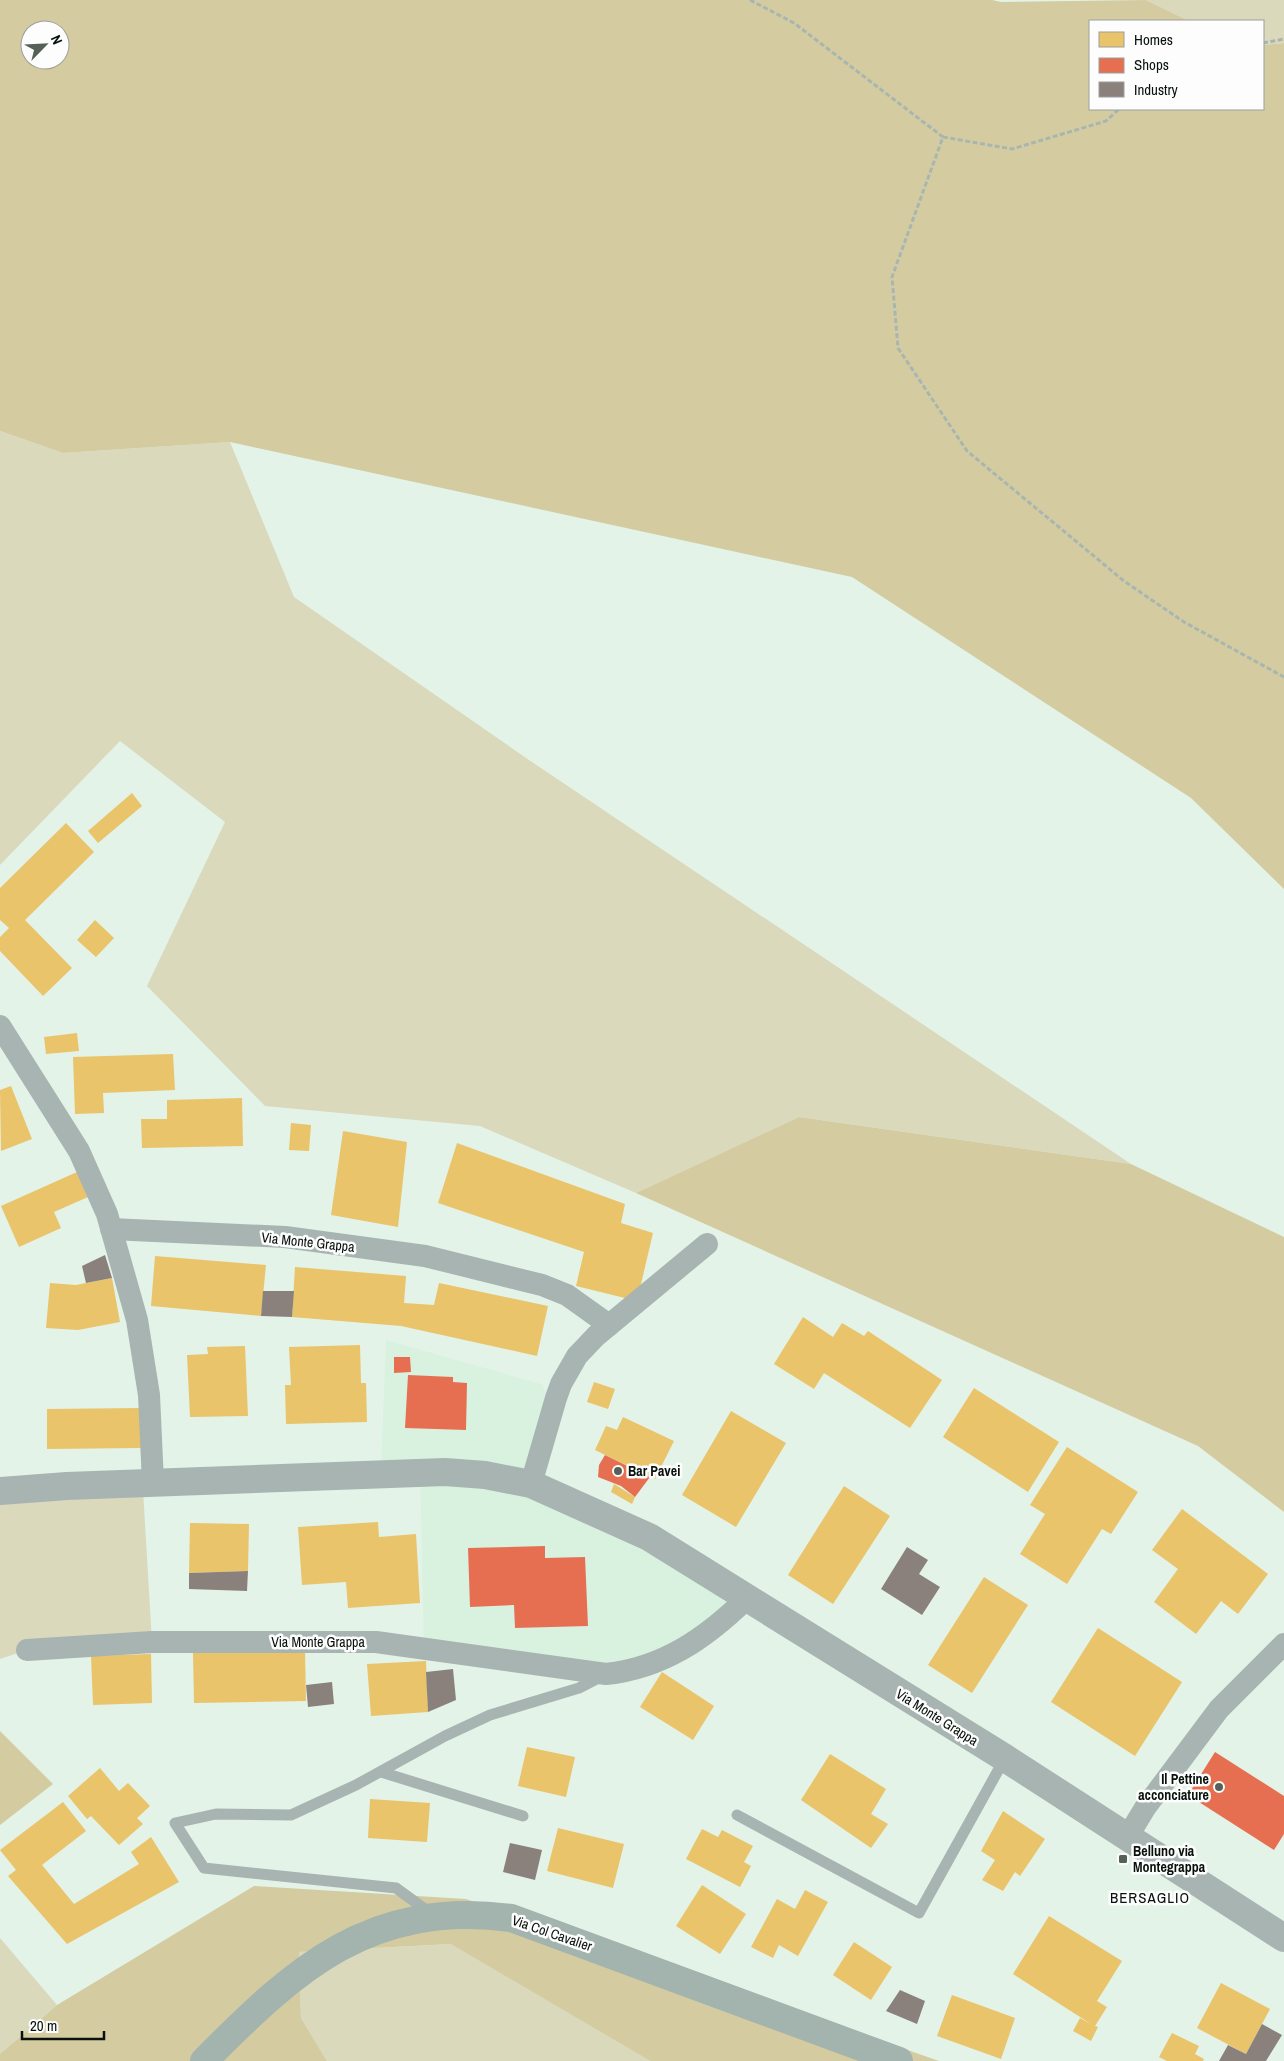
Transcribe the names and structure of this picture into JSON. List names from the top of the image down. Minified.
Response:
{"streets":{"main road":["Via Col Cavalier"],"street":["Via Monte Grappa"]},"crossings":[["Via Monte Grappa","Via Col Cavalier"]],"districts":["BERSAGLIO"],"places":{"other":["Bar Pavei","Il Pettine acconciature"],"transit":["Belluno via Montegrappa"]},"legend":["Homes","Shops","Industry"],"scale_bar":"20 m","north":"top right"}
